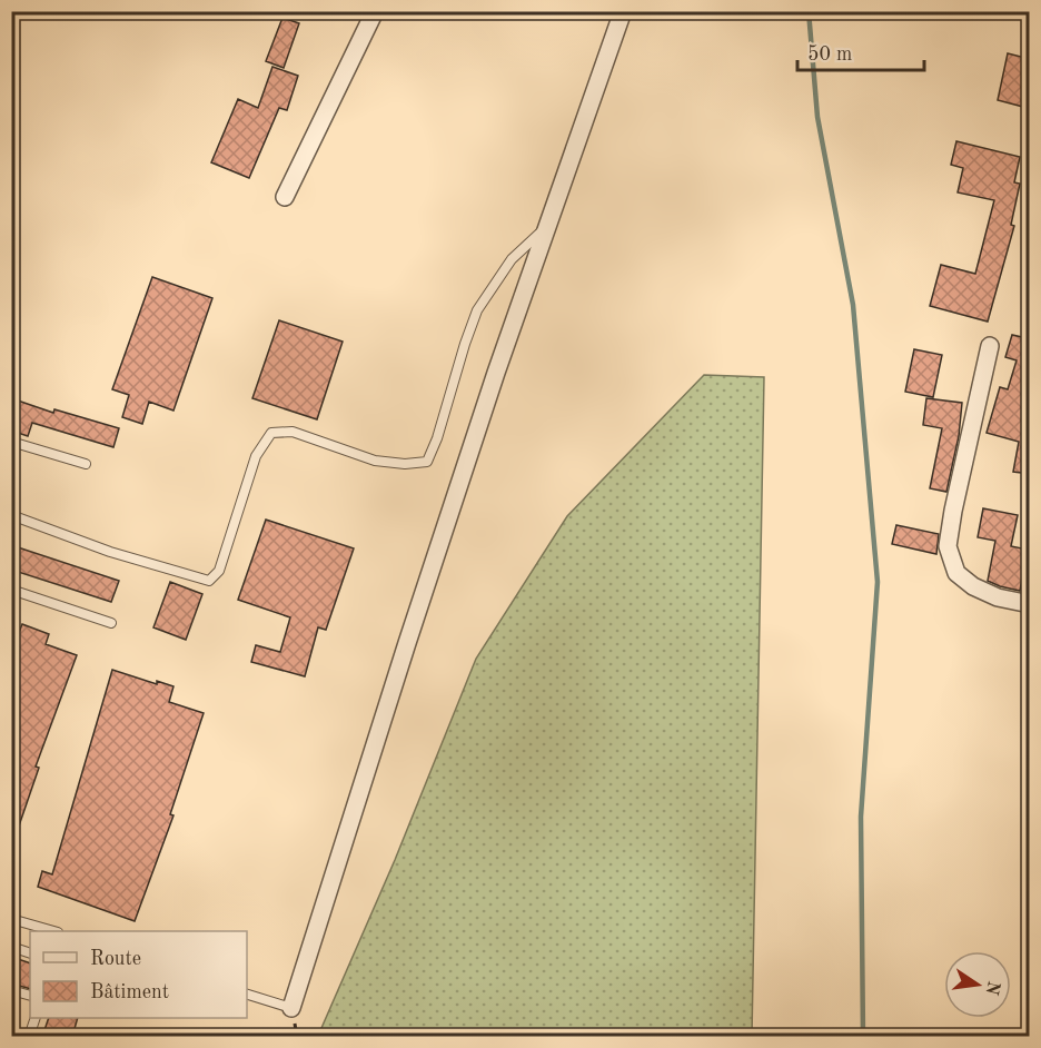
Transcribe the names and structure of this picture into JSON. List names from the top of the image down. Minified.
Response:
{"legend":["Route","Bâtiment"],"scale_bar":"50 m","north":"right"}
